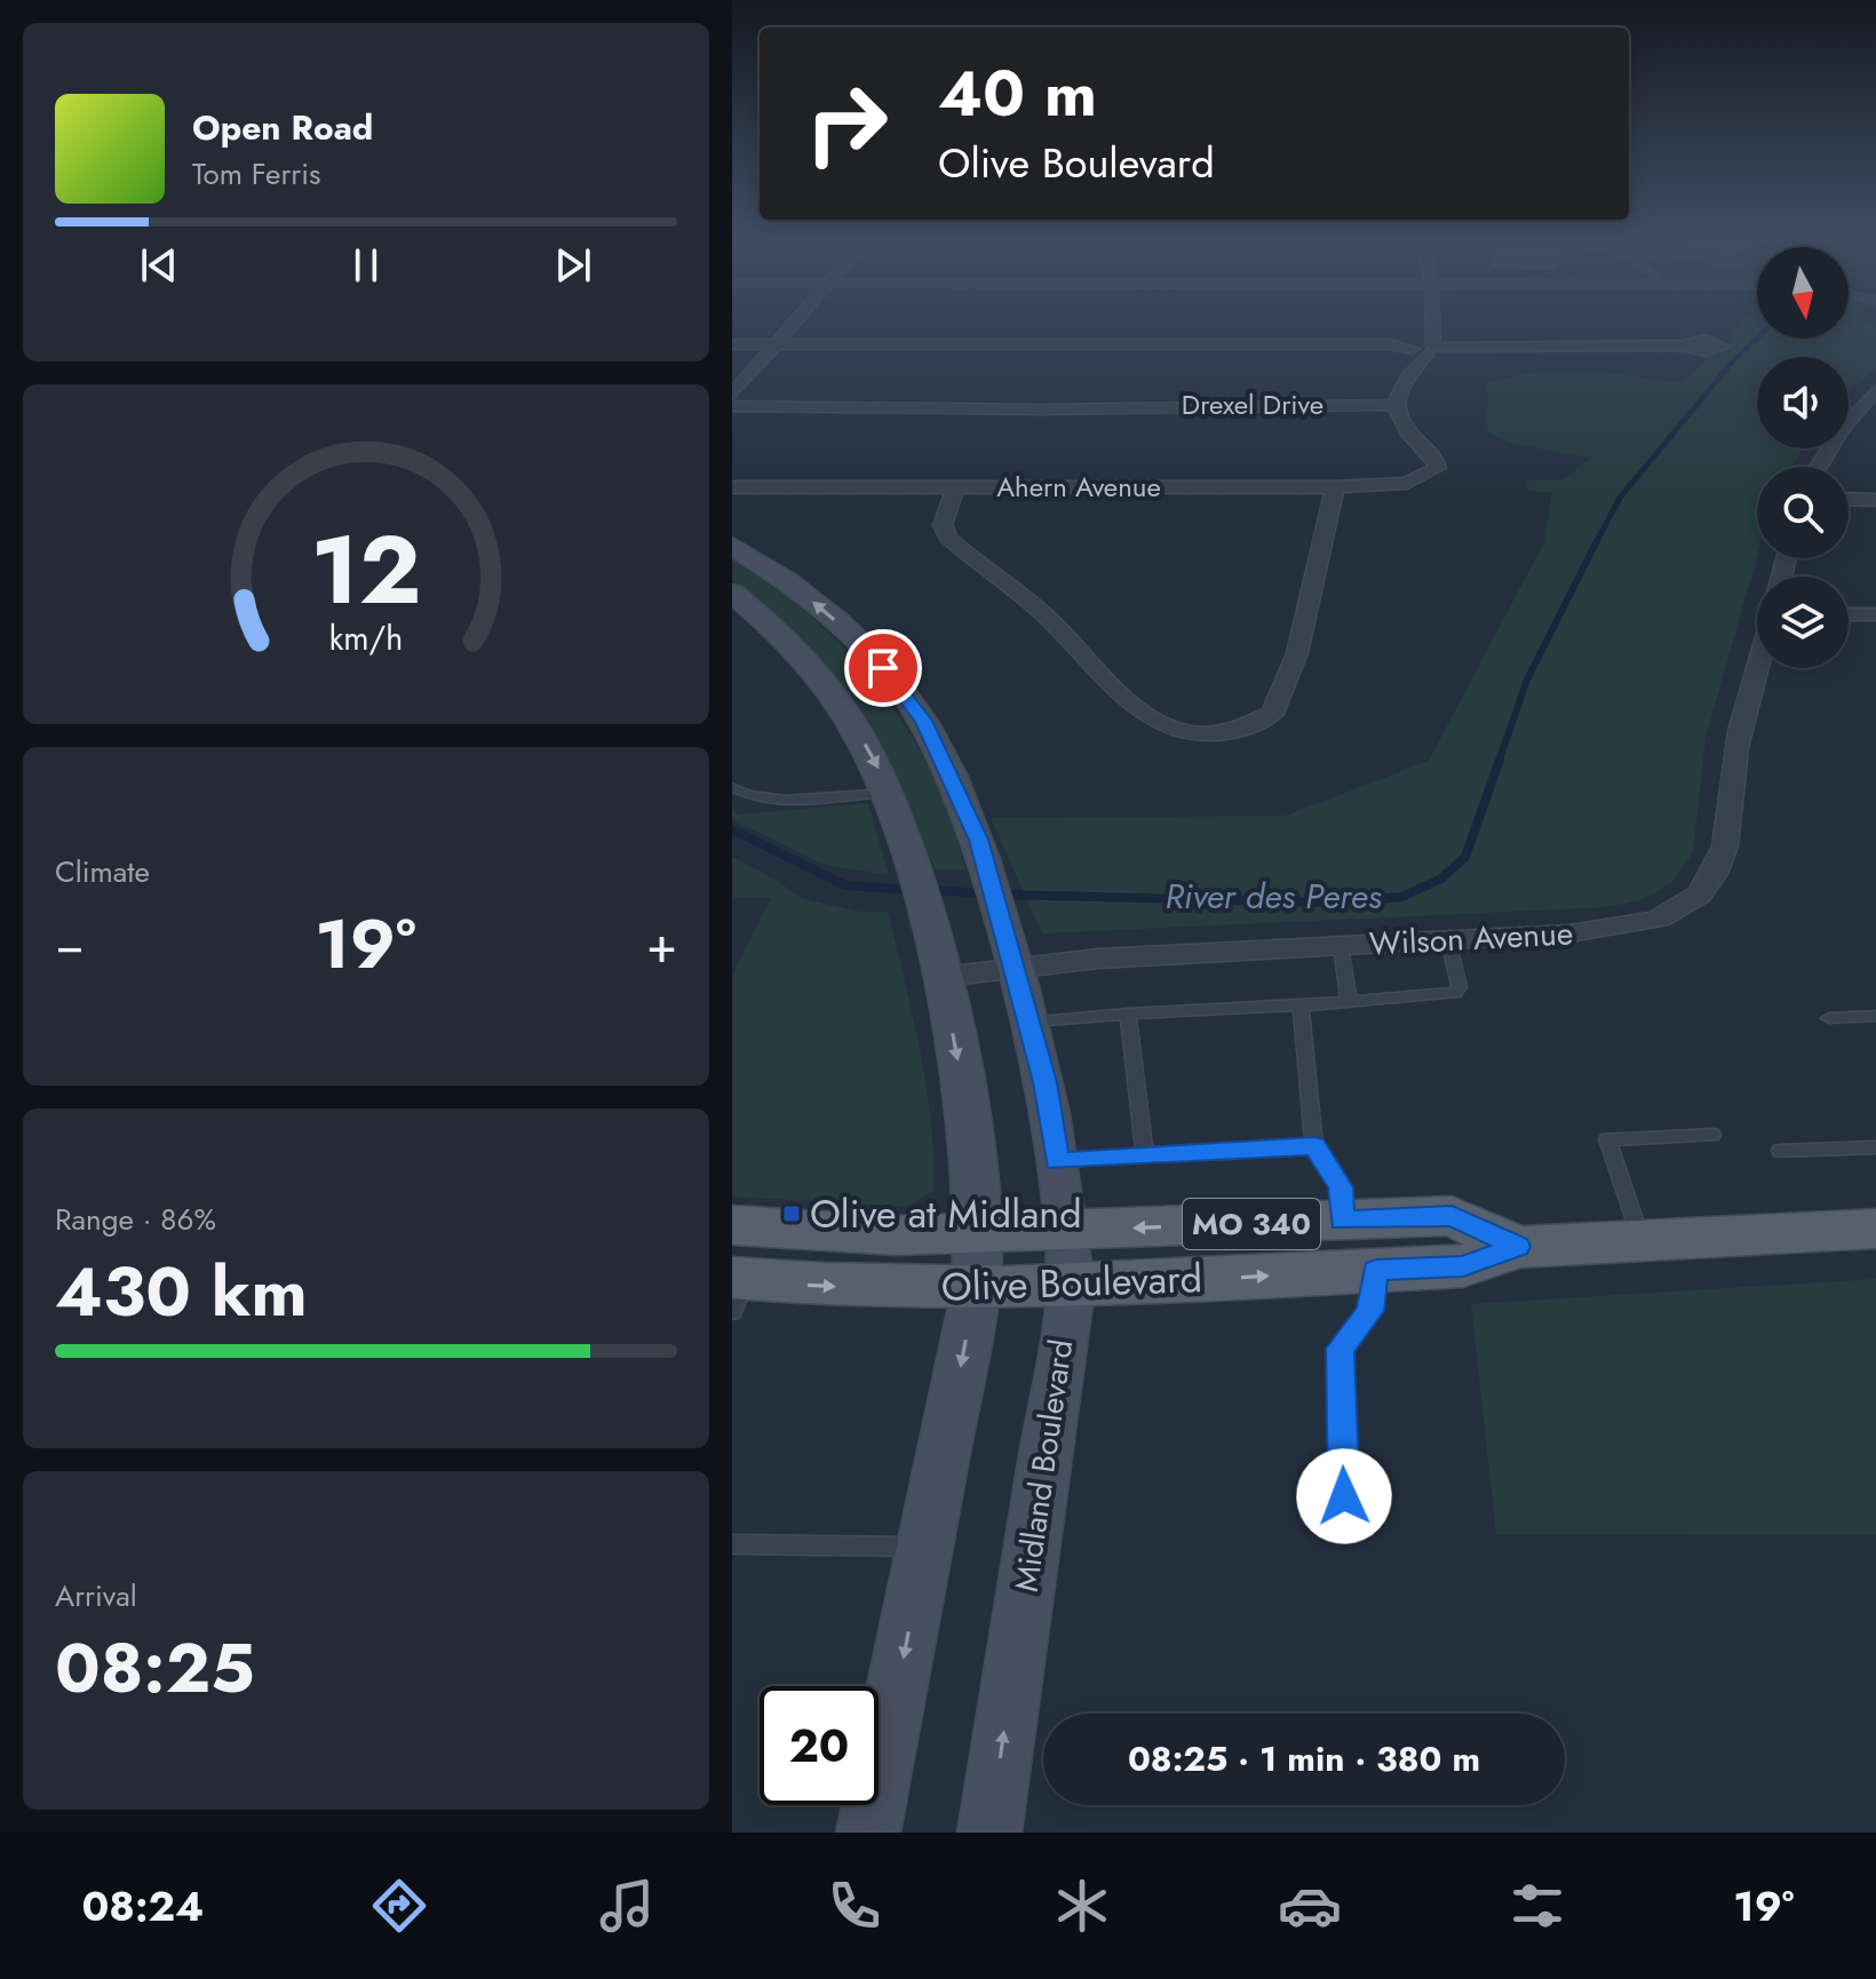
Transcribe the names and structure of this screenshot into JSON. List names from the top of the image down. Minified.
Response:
{"streets":{"main road":["MO 340","Olive Boulevard","Midland Boulevard"],"street":["Drexel Drive","Ahern Avenue","Wilson Avenue"]},"crossings":[["Drexel Drive","Ahern Avenue"],["Wilson Avenue","Midland Boulevard"],["Olive Boulevard","Midland Boulevard"]],"water":["River des Peres"],"places":{"transit":["Olive at Midland"]},"north":"bottom","page":{"turn":["40 m","Olive Boulevard"],"song":["Open Road","Tom Ferris"],"tile":["Climate",["Range · 86%","430 km"],["Arrival","08:25"]],"heat":["−","19°","+"],"limit":"20","trip":"08:25 · 1 min · 380 m","tabs":["08:24","19°"],"gauge":["12","km/h"]}}
